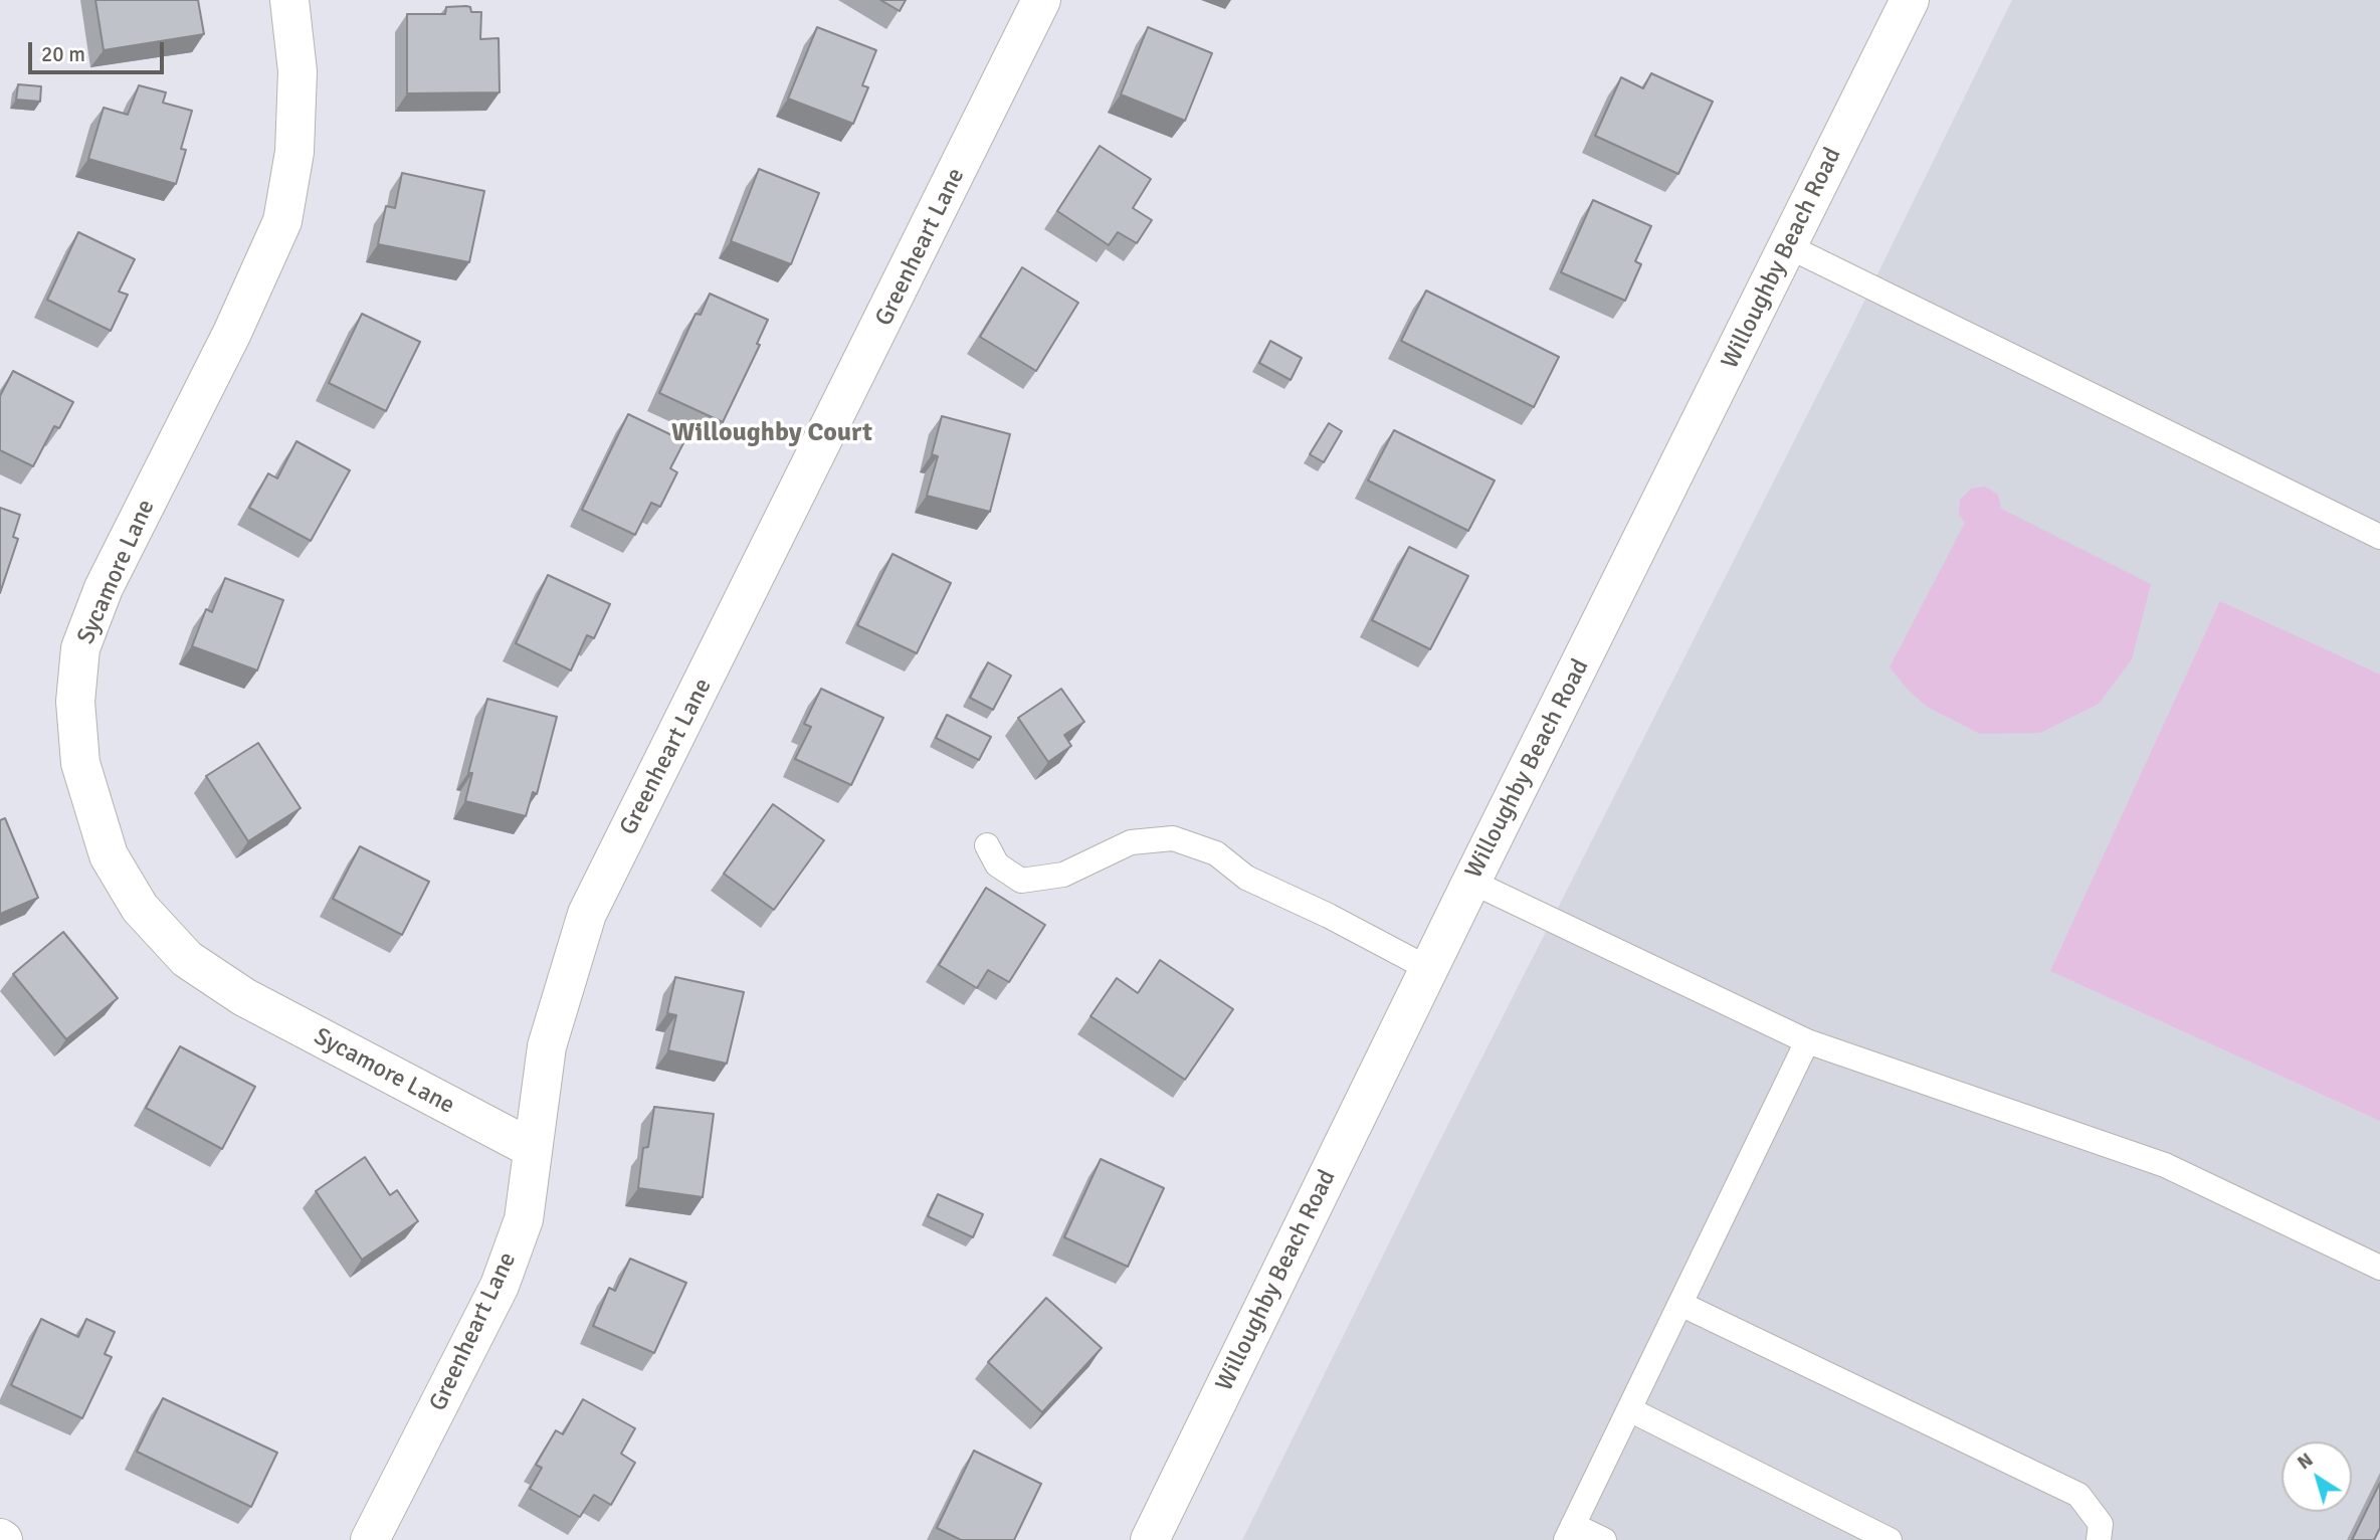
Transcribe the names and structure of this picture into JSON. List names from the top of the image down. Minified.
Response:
{"streets":{"street":["Greenheart Lane","Willoughby Beach Road","Sycamore Lane"]},"crossings":[["Greenheart Lane","Sycamore Lane"]],"districts":["Willoughby Court"],"scale_bar":"20 m","north":"top left"}
